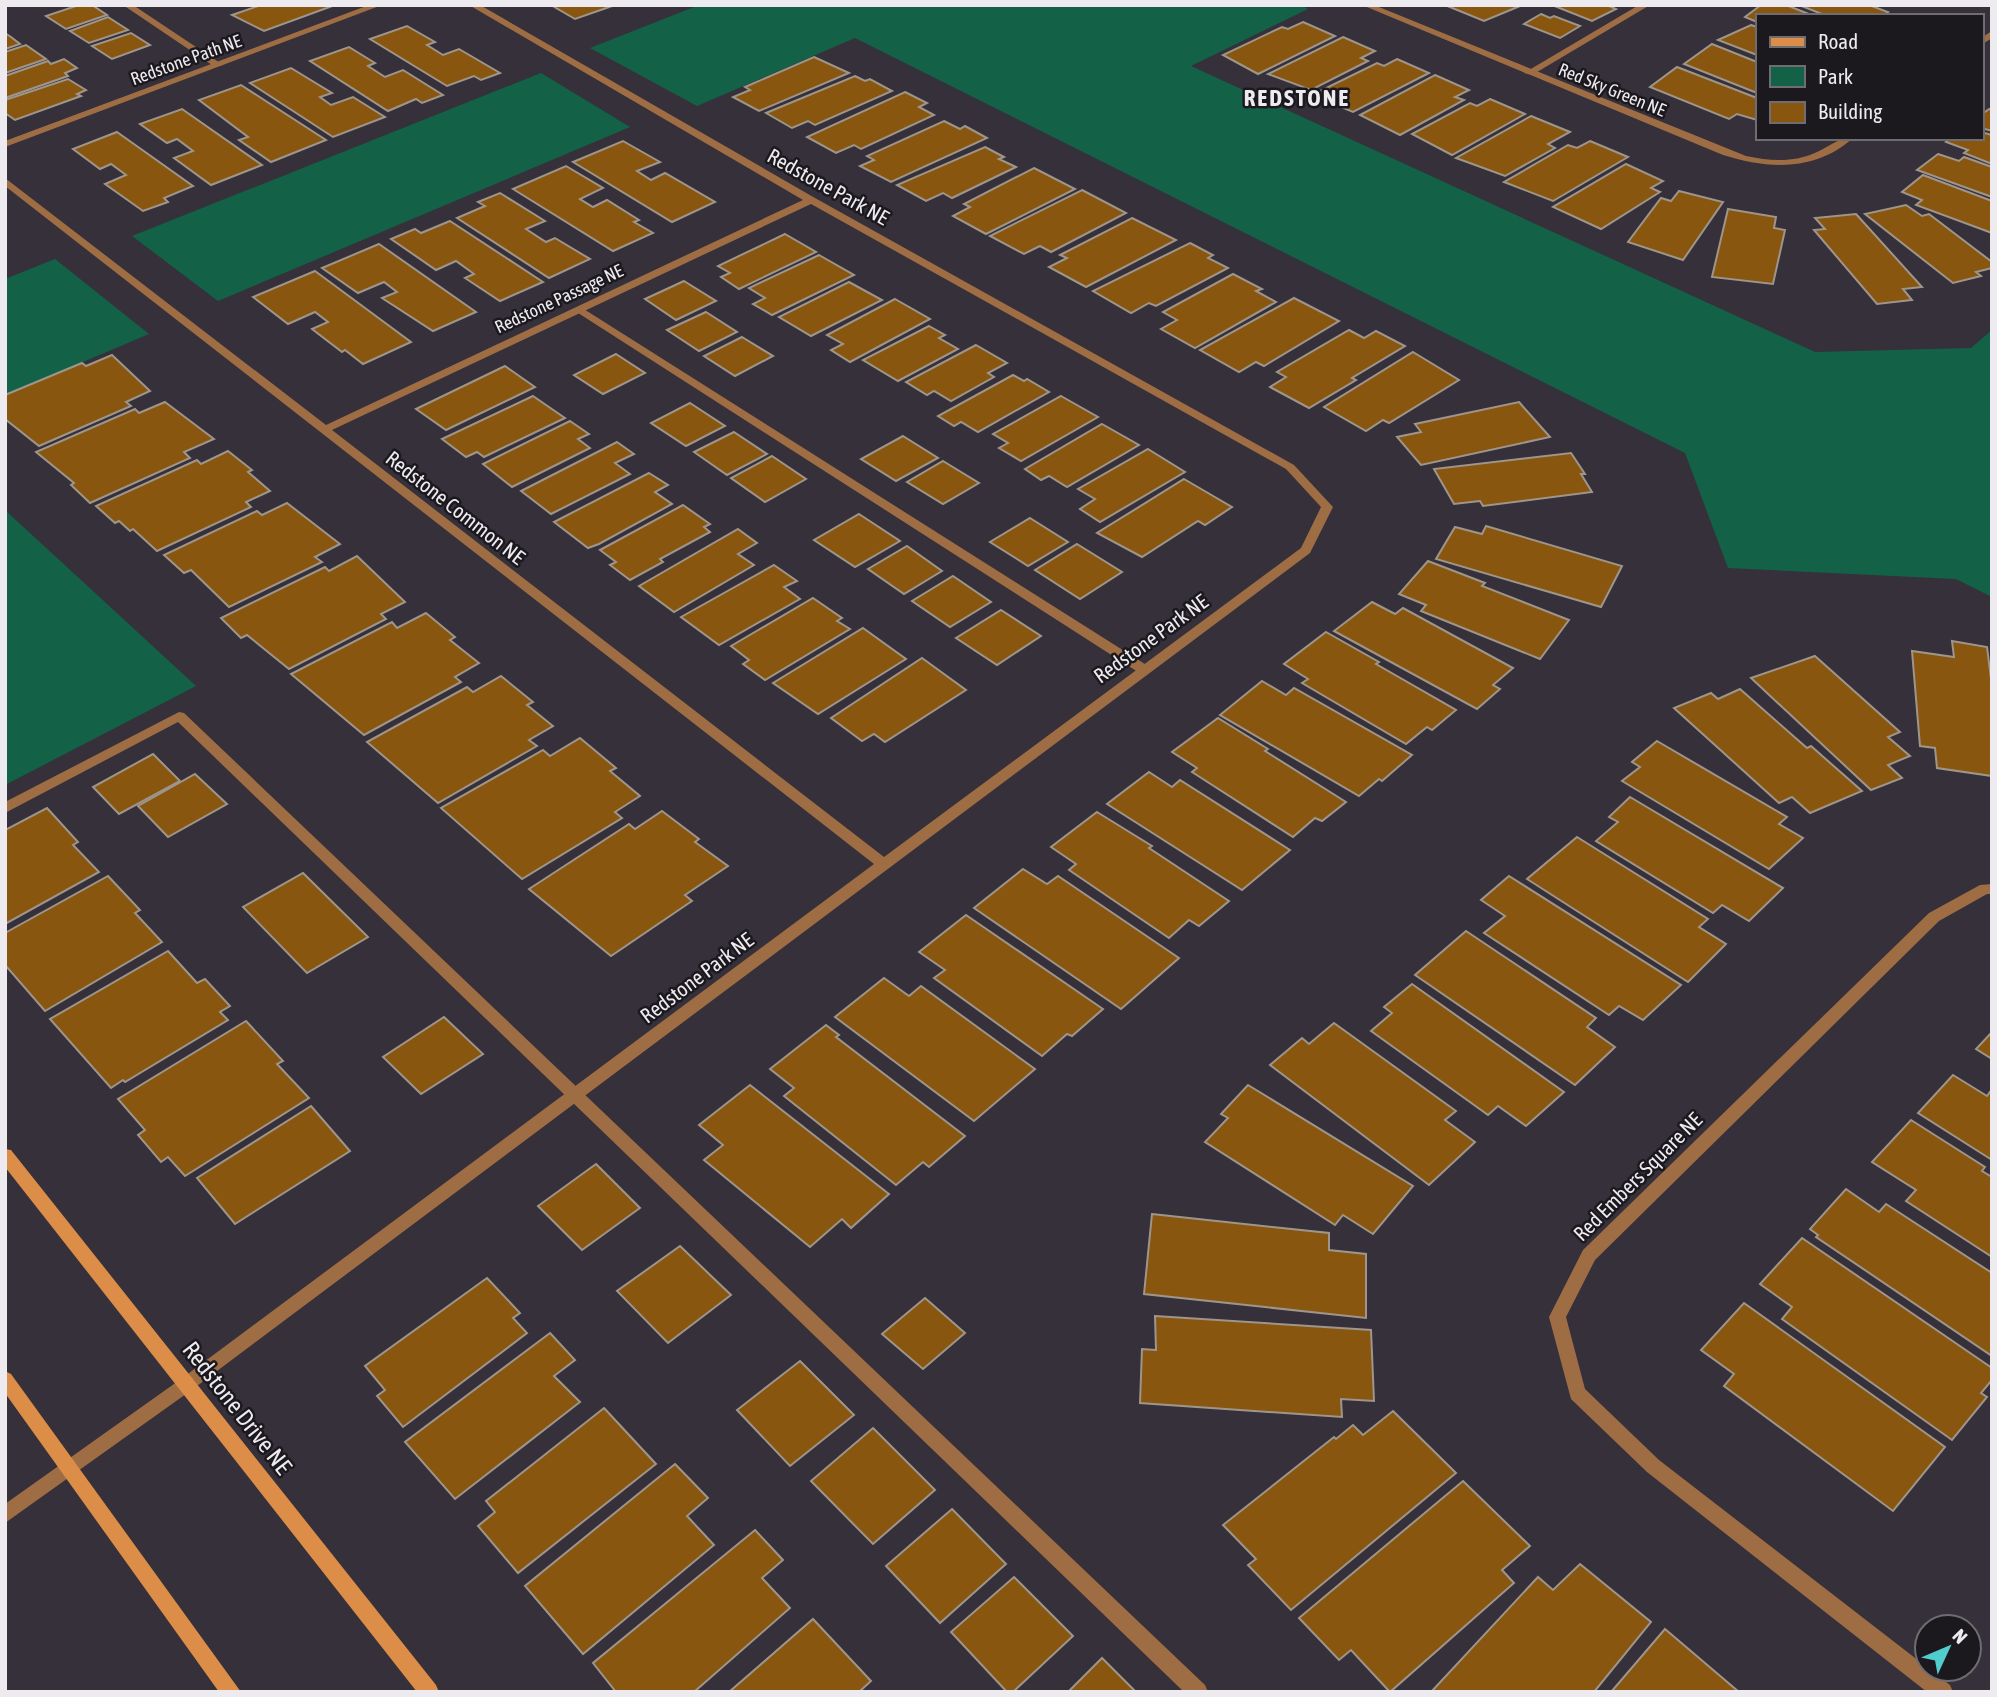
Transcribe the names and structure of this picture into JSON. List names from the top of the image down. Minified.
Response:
{"streets":{"street":["Redstone Path NE","Red Sky Green NE","Redstone Park NE","Redstone Passage NE","Redstone Common NE","Red Embers Square NE","Redstone Drive NE"]},"crossings":[["Redstone Park NE","Redstone Passage NE"],["Redstone Park NE","Redstone Common NE"],["Redstone Park NE","Redstone Drive NE"],["Redstone Passage NE","Redstone Common NE"]],"districts":["REDSTONE"],"legend":["Road","Park","Building"],"north":"top right"}
